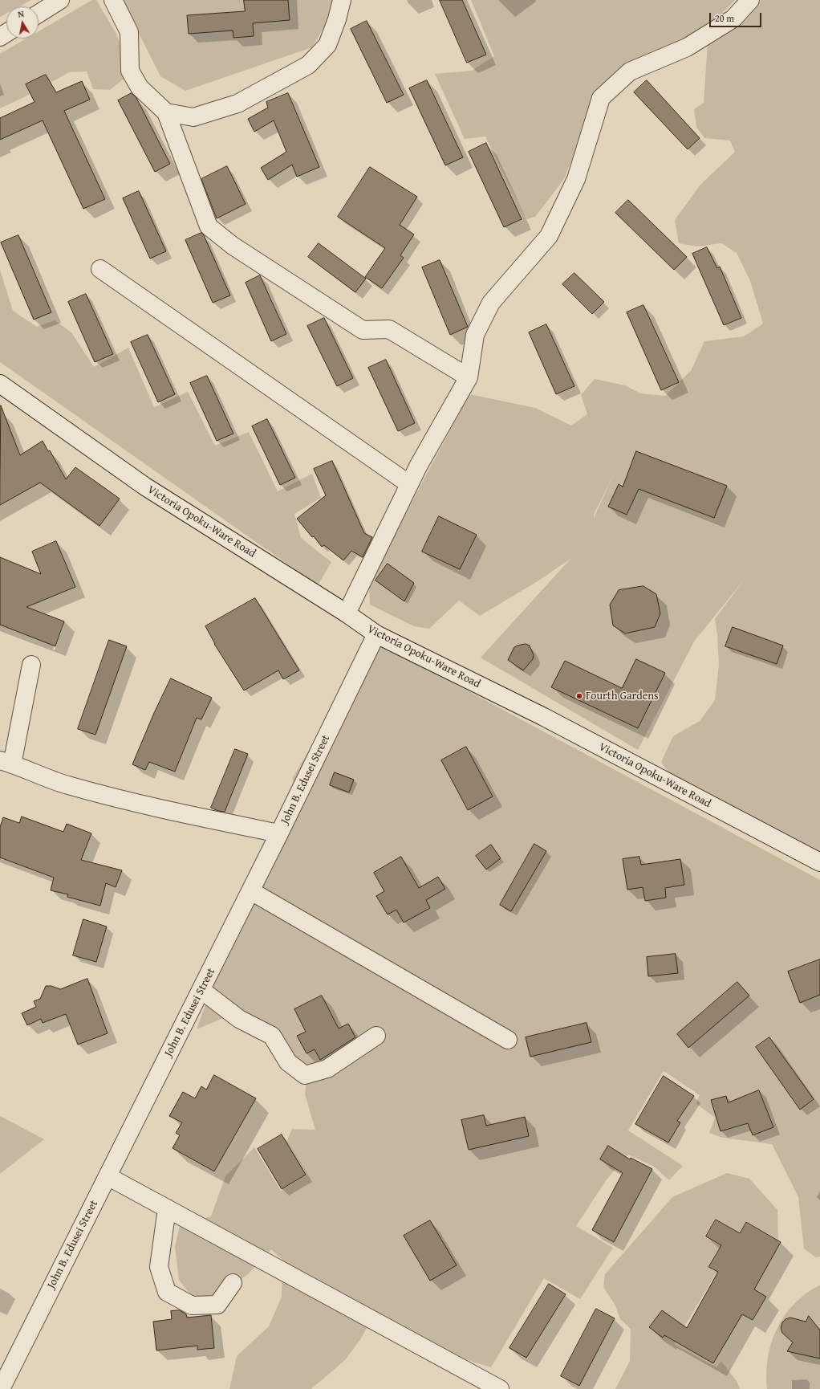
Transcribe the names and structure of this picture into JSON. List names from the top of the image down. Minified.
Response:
{"streets":{"street":["Victoria Opoku-Ware Road","John B. Edusei Street"]},"crossings":[["Victoria Opoku-Ware Road","John B. Edusei Street"]],"places":["Fourth Gardens"],"scale_bar":"20 m","north":"top"}
